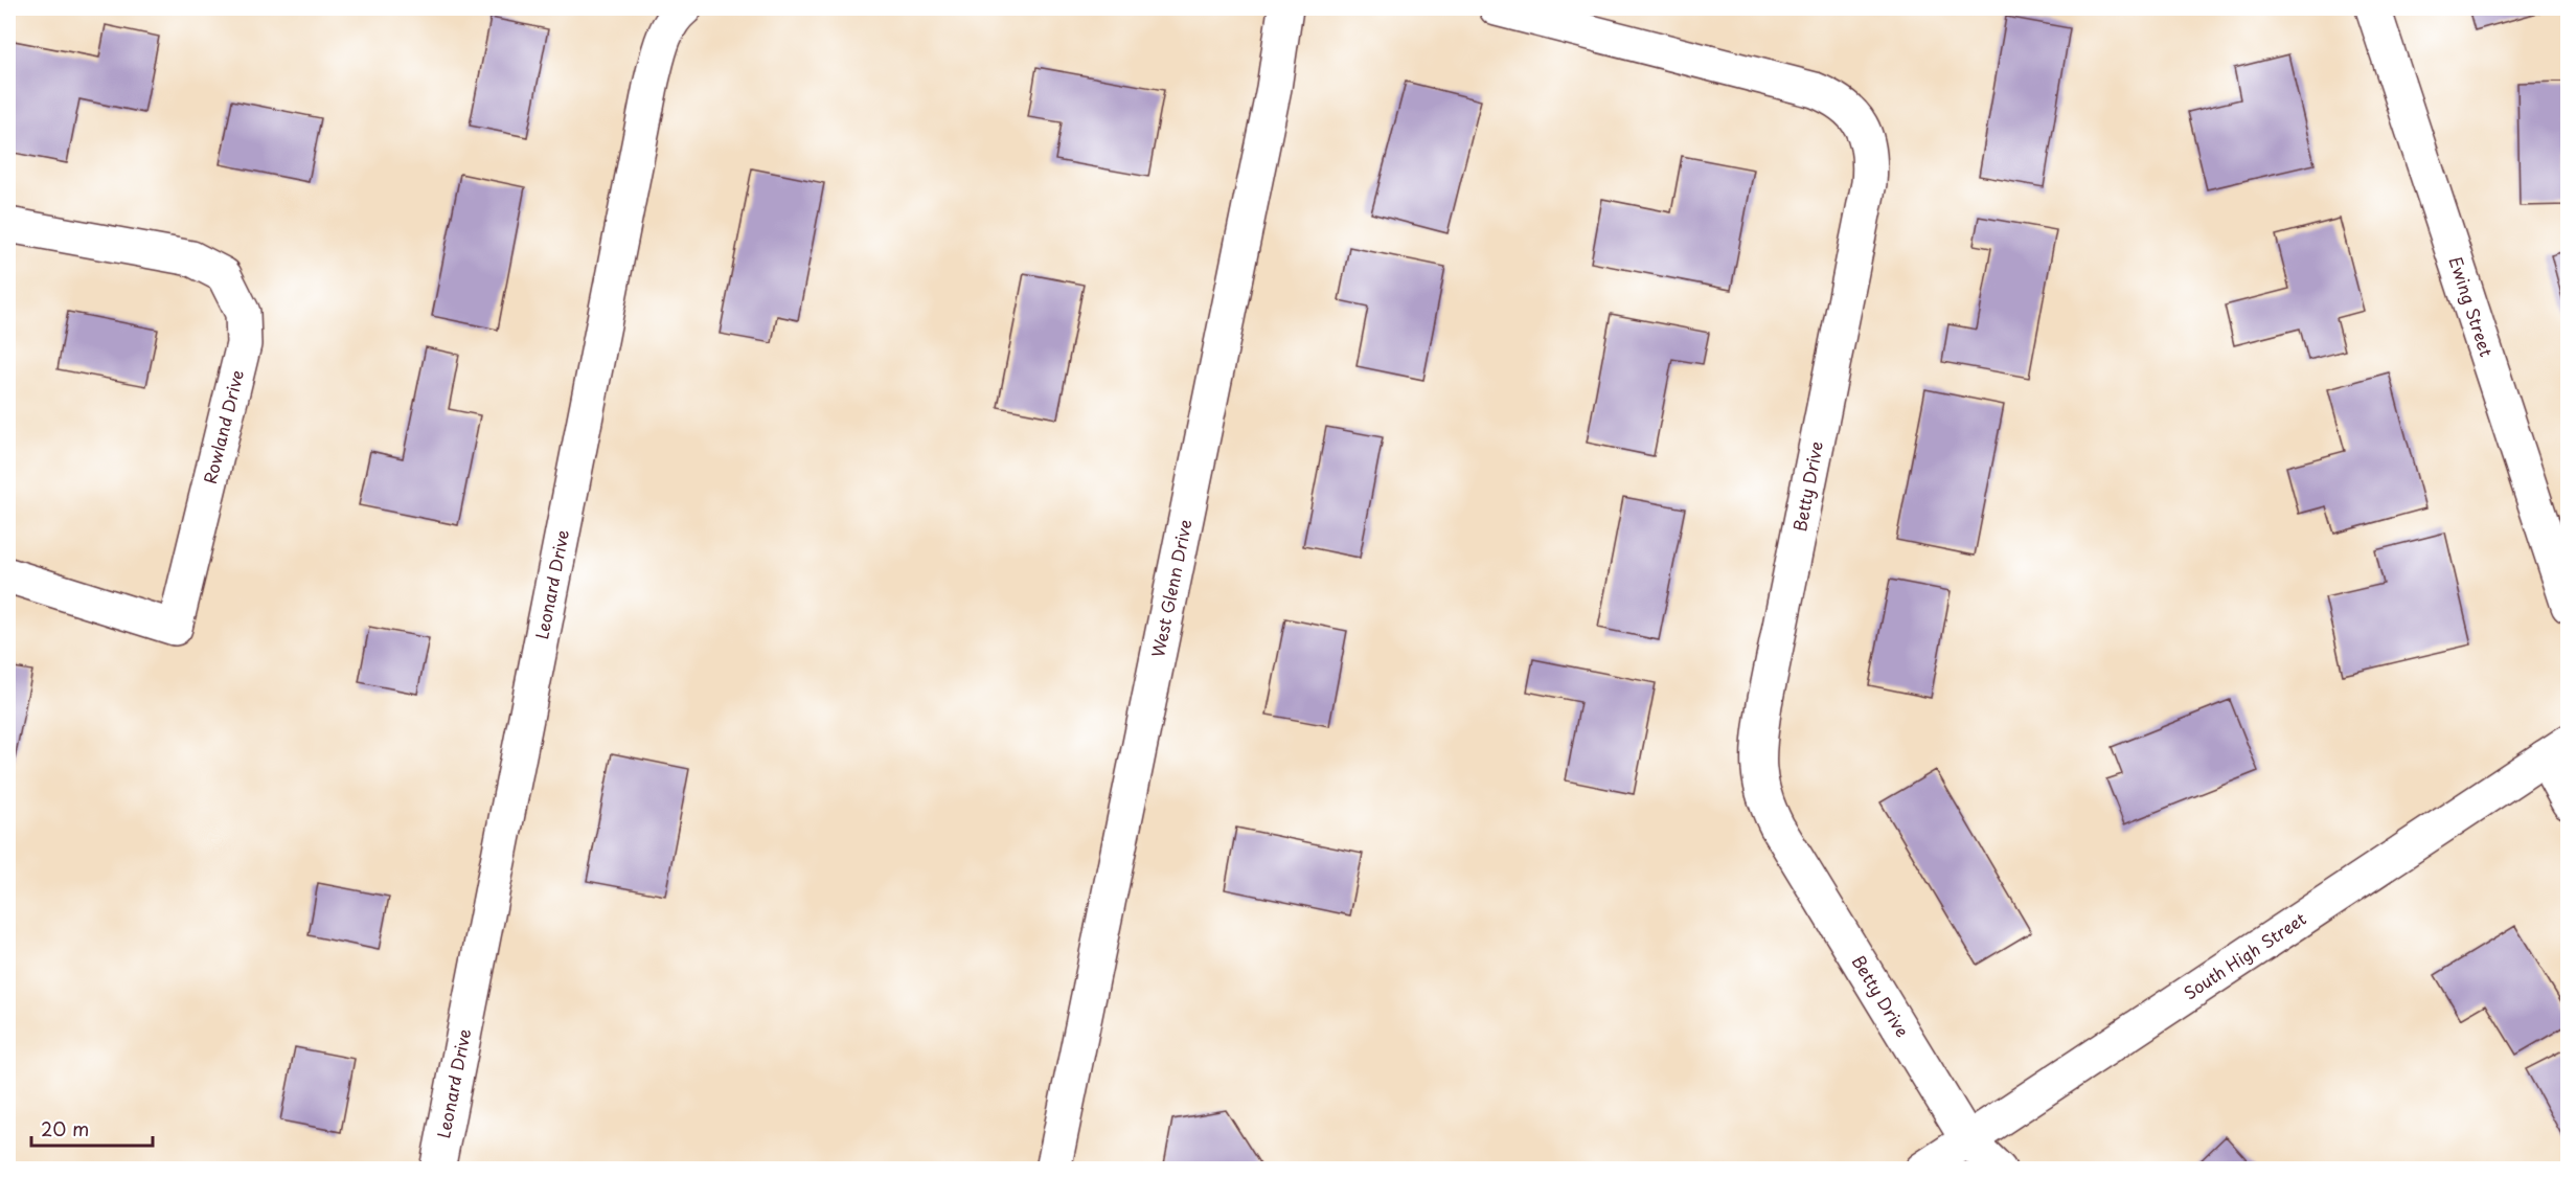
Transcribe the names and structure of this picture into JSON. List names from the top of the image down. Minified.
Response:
{"streets":{"street":["Ewing Street","Rowland Drive","Betty Drive","Leonard Drive","West Glenn Drive","South High Street"]},"crossings":[["Betty Drive","South High Street"]],"scale_bar":"20 m"}
